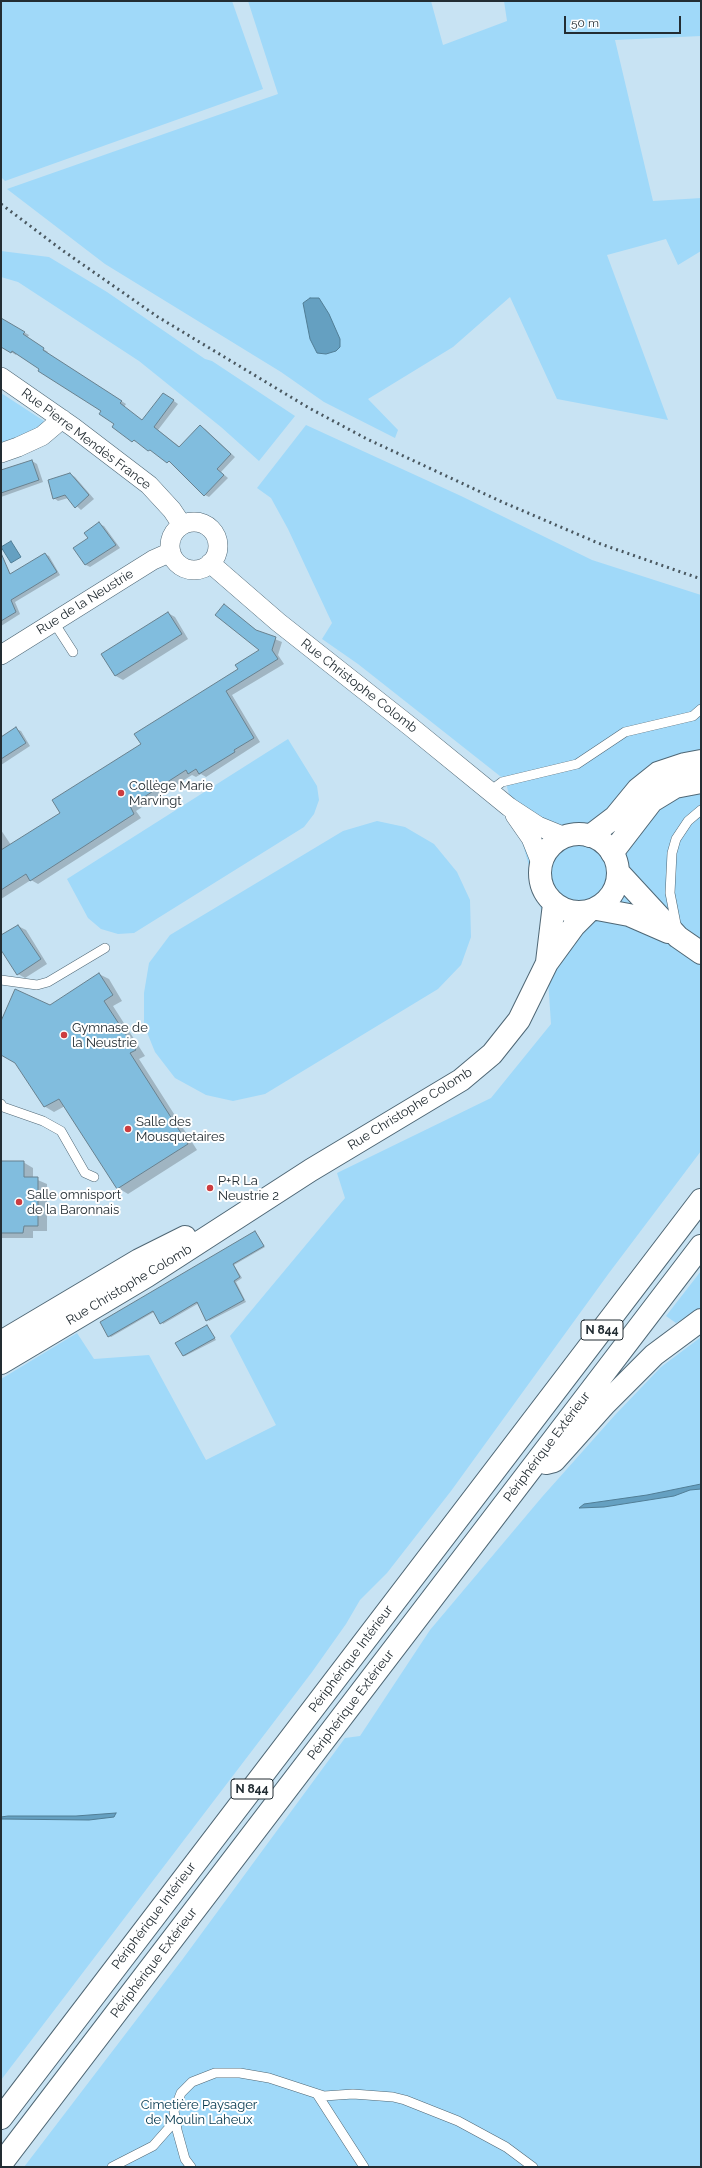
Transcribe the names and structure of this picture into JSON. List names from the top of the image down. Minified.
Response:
{"streets":{"main road":["Rue Christophe Colomb","N 844","Périphérique Extérieur","Périphérique Intérieur"],"street":["Rue Pierre Mendès France","Rue de la Neustrie"]},"crossings":[["Rue Pierre Mendès France","Rue de la Neustrie"],["Rue Pierre Mendès France","Rue Christophe Colomb"],["Rue de la Neustrie","Rue Christophe Colomb"]],"parks":["Cimetière Paysager de Moulin Laheux"],"places":["Collège Marie Marvingt","Gymnase de la Neustrie","Salle des Mousquetaires","P+R La Neustrie 2","Salle omnisport de la Baronnais"],"scale_bar":"50 m"}
